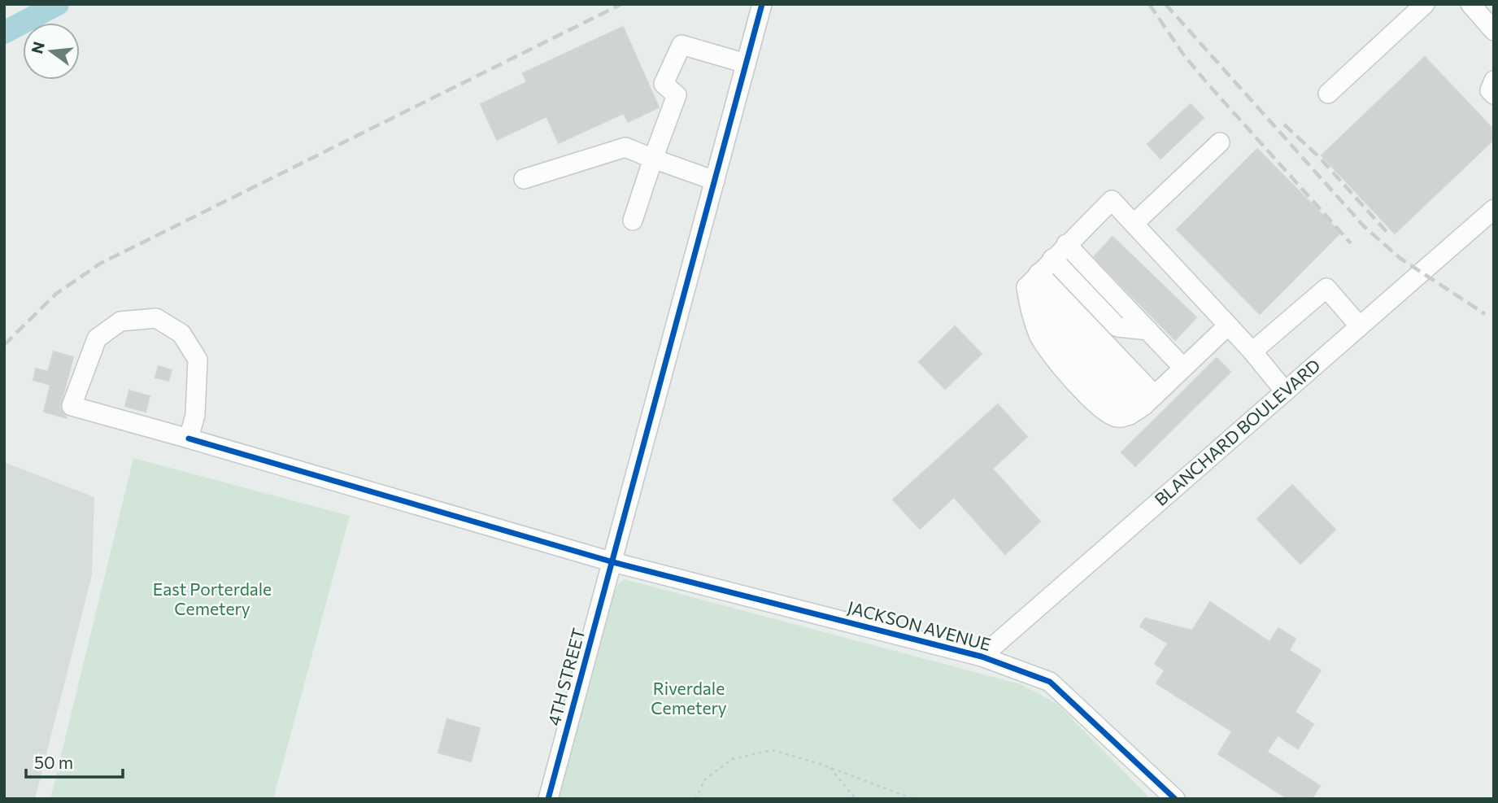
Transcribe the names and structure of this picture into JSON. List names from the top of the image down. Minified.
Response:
{"streets":{"street":["BLANCHARD BOULEVARD","JACKSON AVENUE","4TH STREET"]},"crossings":[["BLANCHARD BOULEVARD","JACKSON AVENUE"],["JACKSON AVENUE","4TH STREET"]],"parks":["East Porterdale Cemetery","Riverdale Cemetery"],"scale_bar":"50 m","north":"left"}
